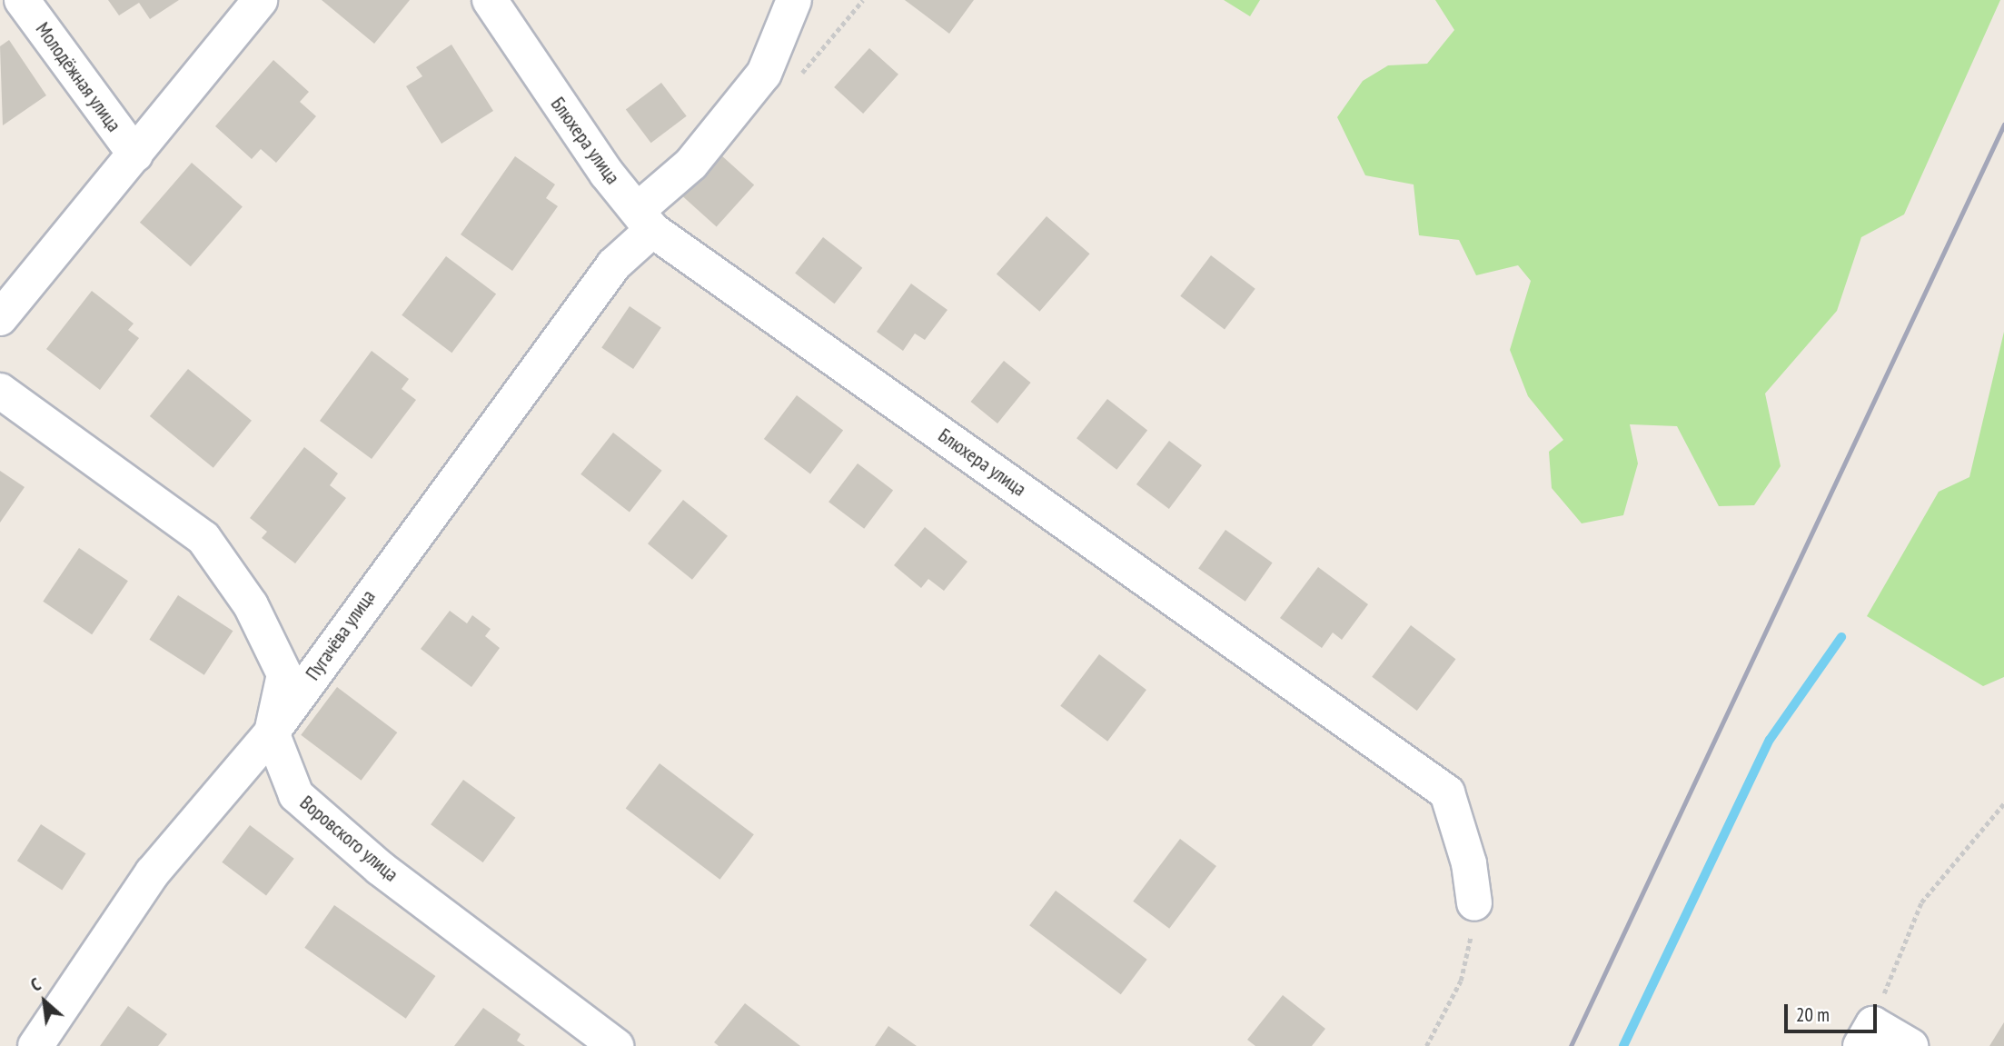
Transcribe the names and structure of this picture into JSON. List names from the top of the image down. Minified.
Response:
{"streets":{"street":["Молодёжная улица","Блюхера улица","Пугачёва улица","Воровского улица"]},"crossings":[["Блюхера улица","Пугачёва улица"],["Пугачёва улица","Воровского улица"]],"scale_bar":"20 m","north":"top left"}
